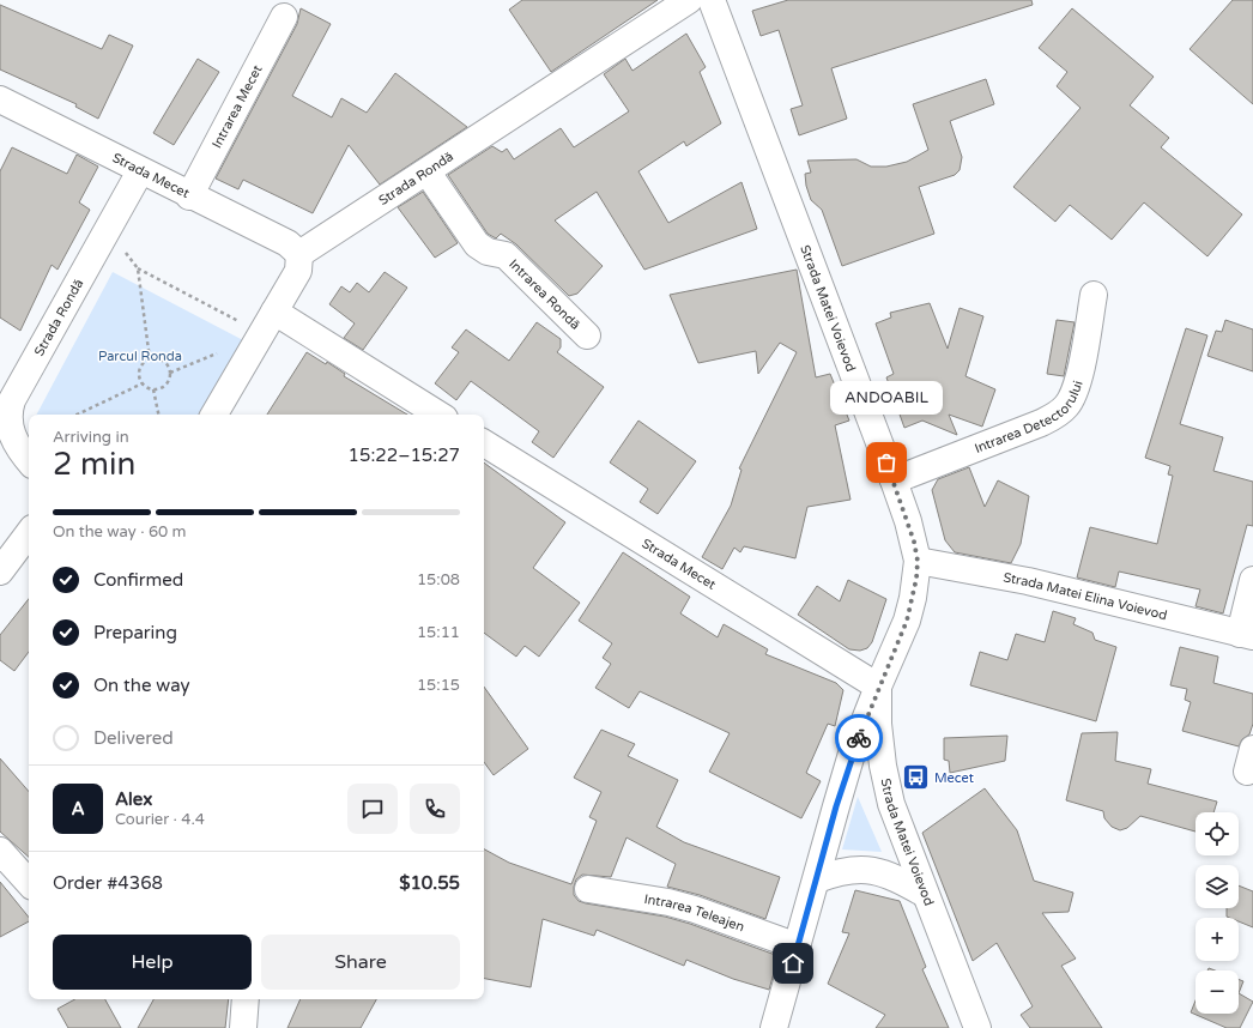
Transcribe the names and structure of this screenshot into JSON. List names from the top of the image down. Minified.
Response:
{"streets":{"street":["Intrarea Mecet","Strada Mecet","Strada Rondă","Intrarea Rondă","Strada Matei Voievod","Intrarea Detectorului","Strada Matei Elina Voievod","Intrarea Teleajen"]},"crossings":[["Intrarea Mecet","Strada Mecet"],["Strada Mecet","Strada Rondă"],["Strada Mecet","Strada Matei Voievod"],["Strada Rondă","Intrarea Rondă"],["Strada Matei Voievod","Intrarea Detectorului"],["Strada Matei Voievod","Strada Matei Elina Voievod"]],"parks":["Parcul Ronda"],"places":{"other":["ANDOABIL"],"bus stop":["Mecet"]},"page":{"bubble":"ANDOABIL","heading":["2 min","Arriving in","15:22–15:27"],"panel":["Alex","Courier · 4.4","Order #4368","$10.55"],"bar":"On the way · 60 m","list":[["Confirmed","15:08"],["Preparing","15:11"],["On the way","15:15"],"Delivered"],"round":"A","map_buttons":["+","−"],"buttons":["Help","Share"]}}
